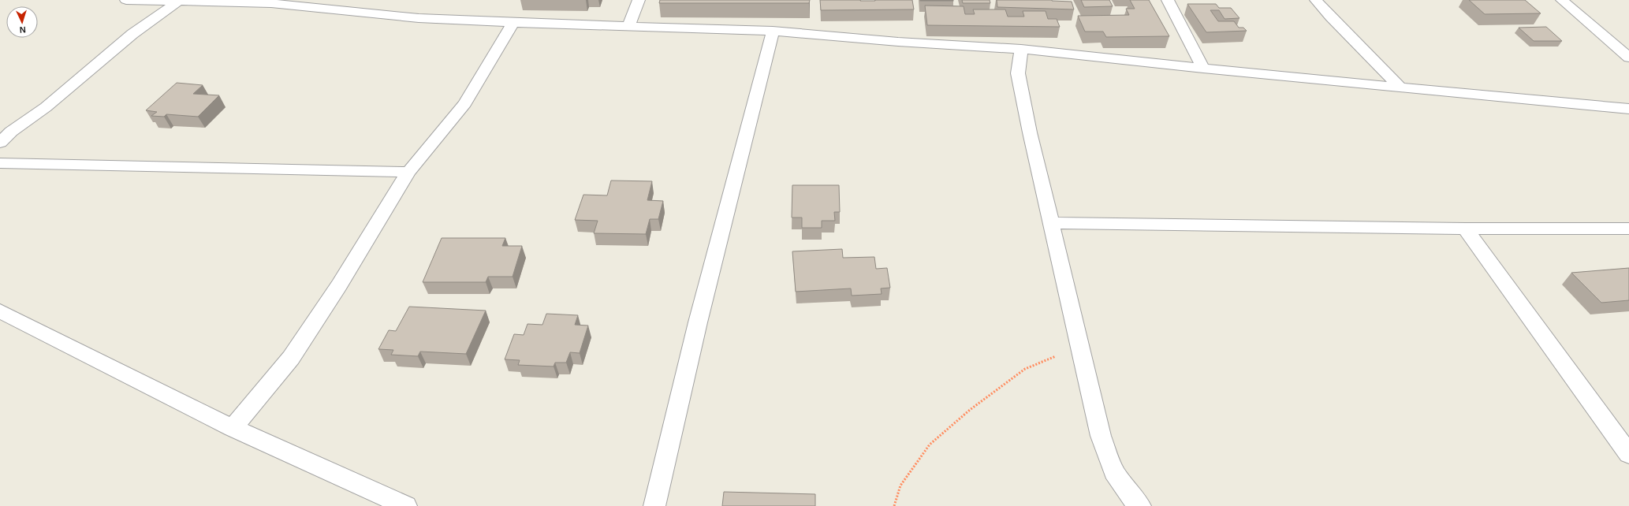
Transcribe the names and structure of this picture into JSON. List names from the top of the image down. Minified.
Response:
{"north":"bottom"}
